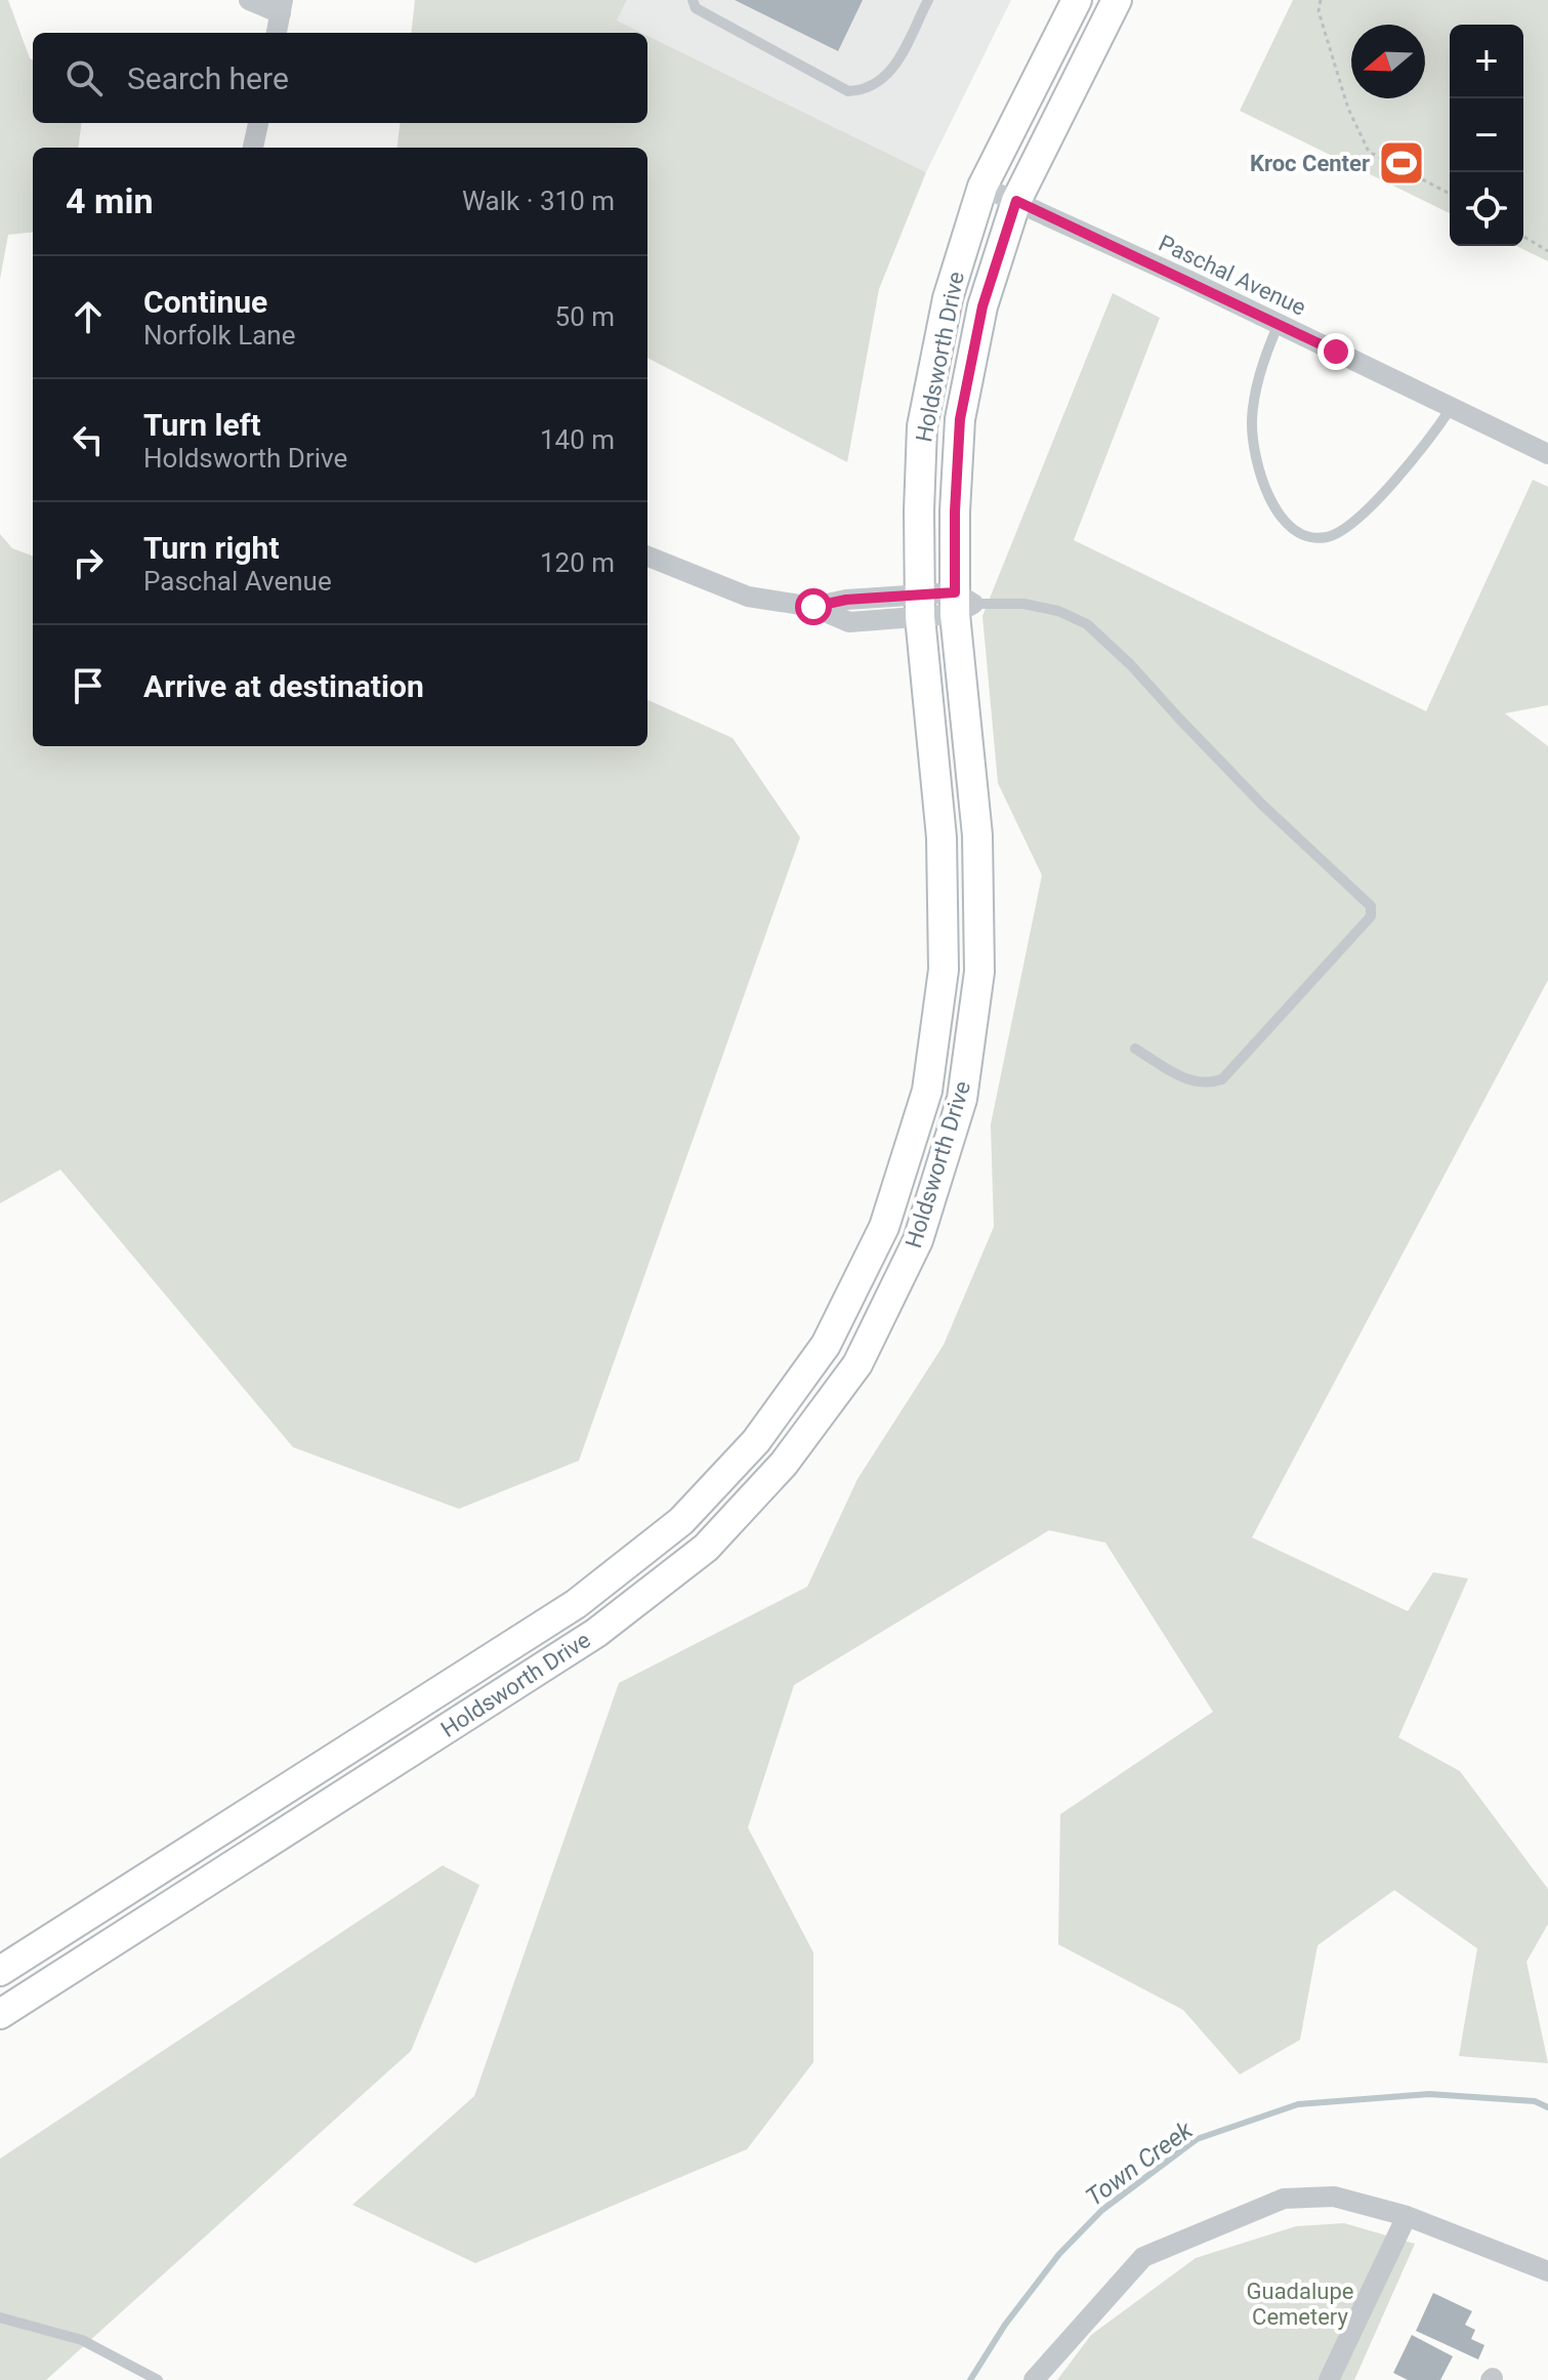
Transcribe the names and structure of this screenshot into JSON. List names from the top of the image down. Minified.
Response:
{"streets":{"main road":["Holdsworth Drive"],"street":["Paschal Avenue"]},"crossings":[["Paschal Avenue","Holdsworth Drive"]],"water":["Town Creek"],"parks":["Guadalupe Cemetery"],"places":{"sports":["Kroc Center"]},"north":"left","page":{"map_buttons":["+","−"],"search":"Search here","heading":["4 min","Walk · 310 m"],"list":[["Continue","Norfolk Lane","50 m"],["Turn left","Holdsworth Drive","140 m"],["Turn right","Paschal Avenue","120 m"],"Arrive at destination"]}}
